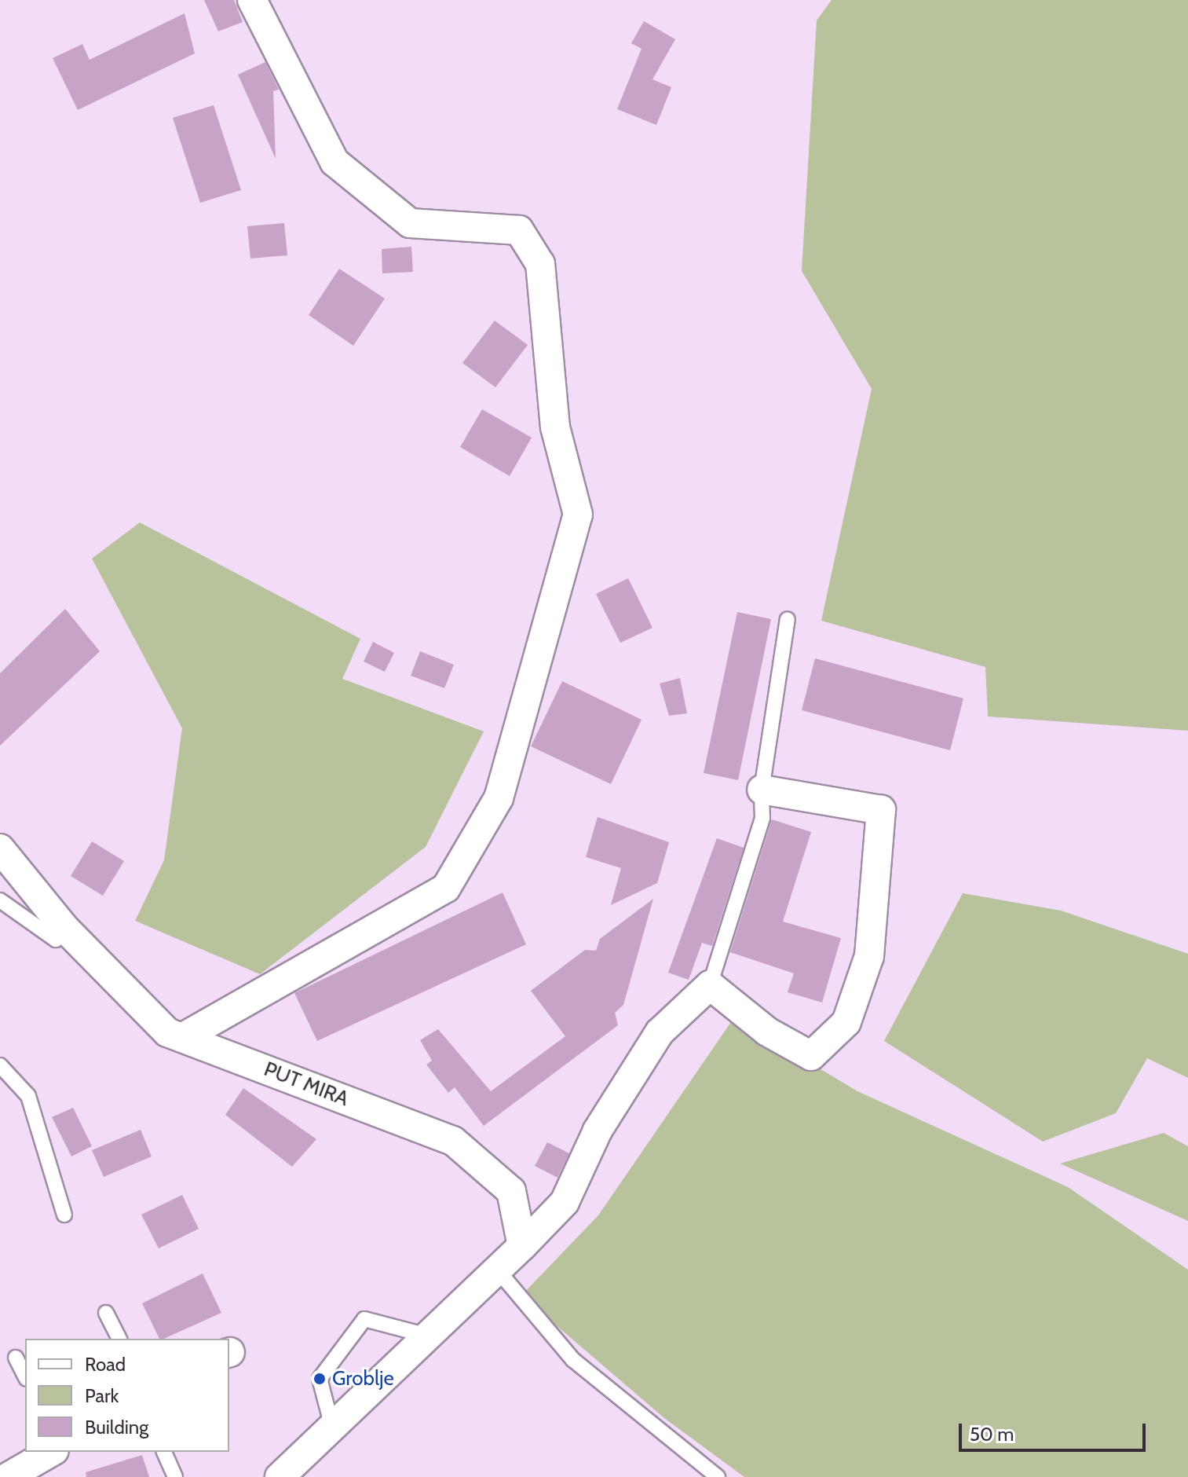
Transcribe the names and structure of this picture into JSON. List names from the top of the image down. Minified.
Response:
{"streets":{"street":["PUT MIRA"]},"places":["Groblje"],"legend":["Road","Park","Building"],"scale_bar":"50 m"}
